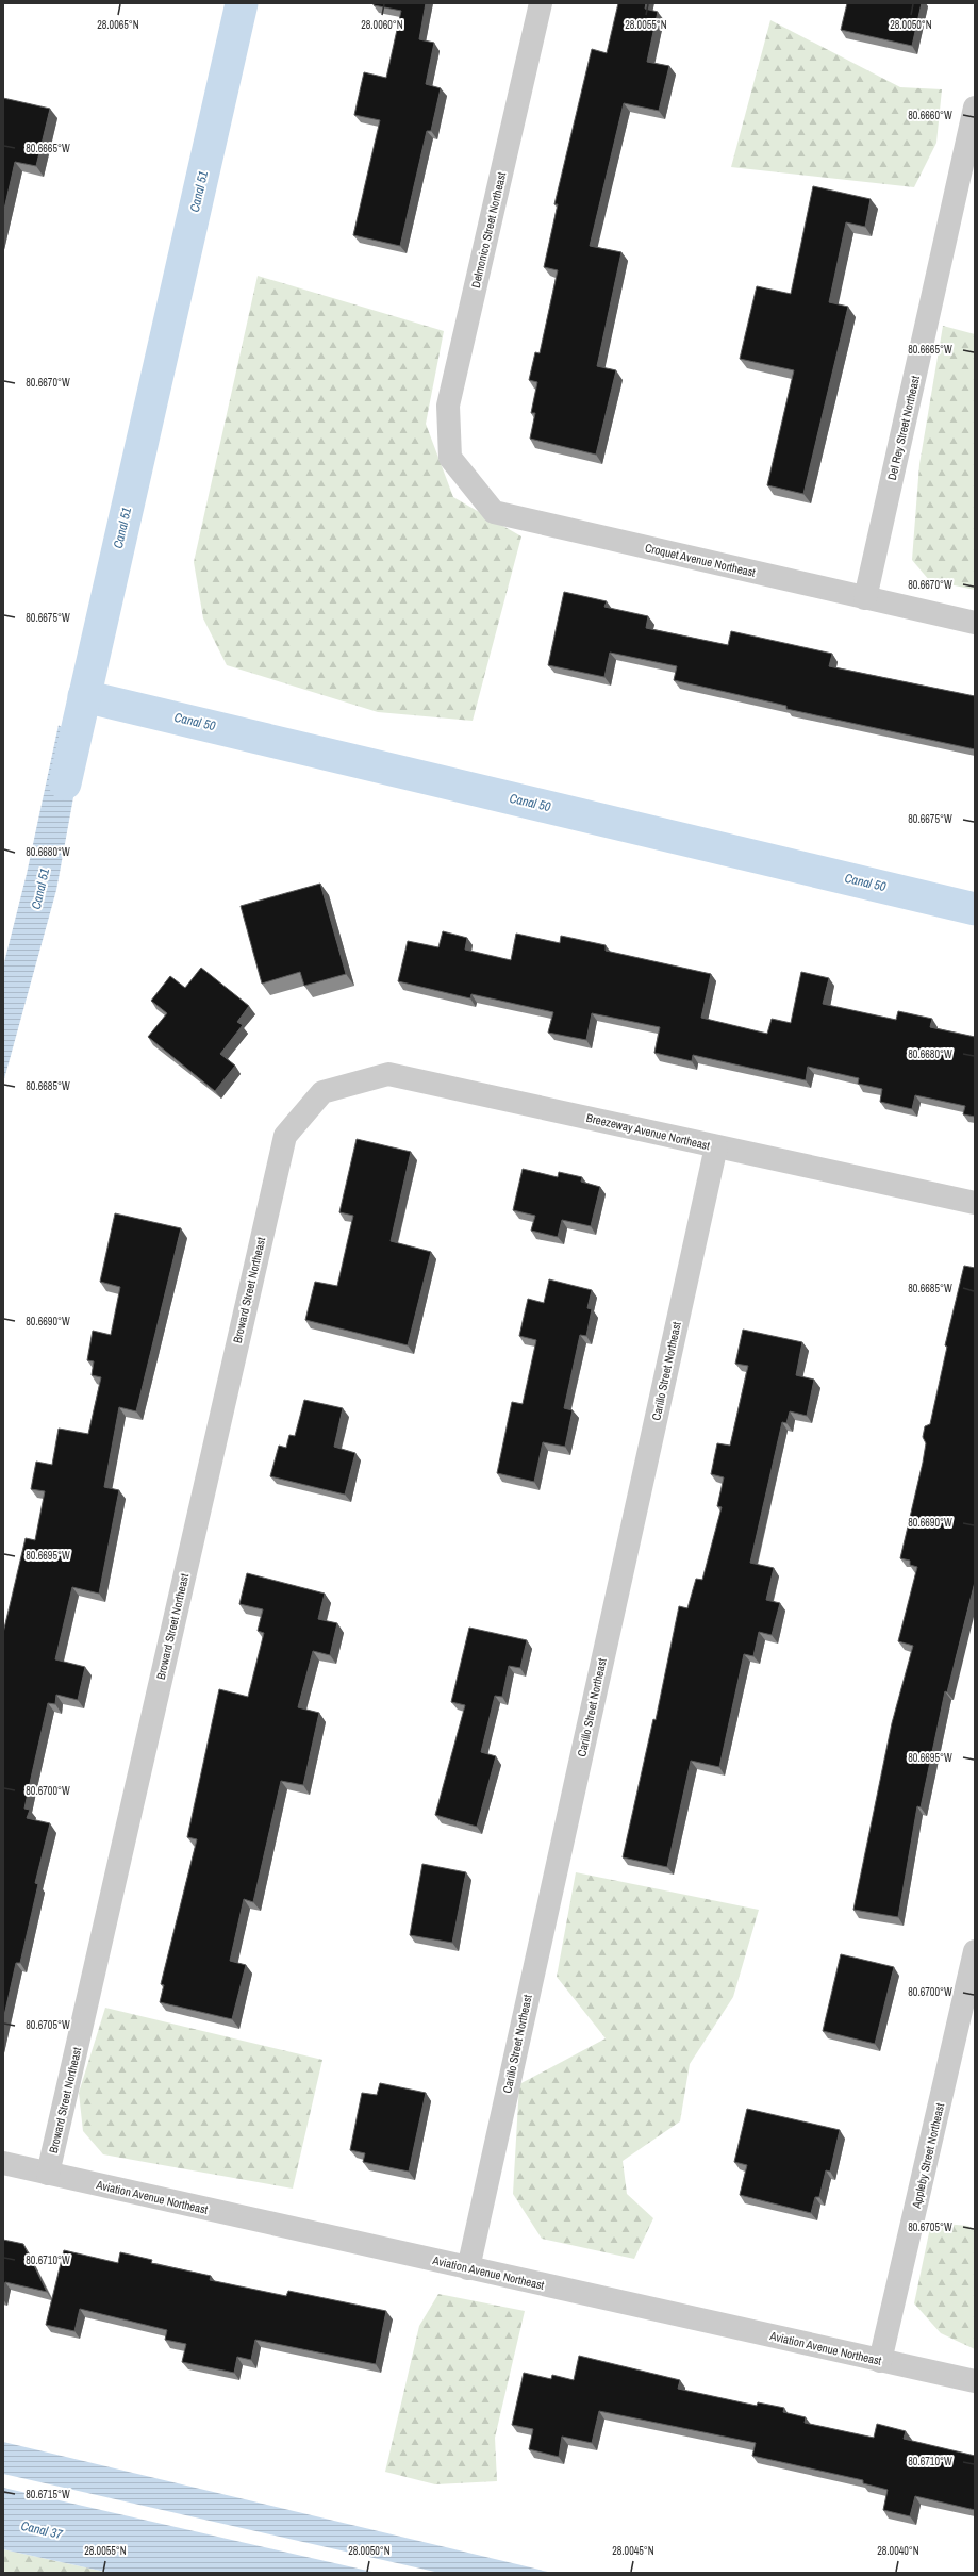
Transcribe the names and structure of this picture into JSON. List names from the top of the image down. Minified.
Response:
{"streets":{"street":["Delmonico Street Northeast","Del Rey Street Northeast","Croquet Avenue Northeast","Breezeway Avenue Northeast","Broward Street Northeast","Carillo Street Northeast","Appleby Street Northeast","Aviation Avenue Northeast"]},"crossings":[["Delmonico Street Northeast","Croquet Avenue Northeast"],["Del Rey Street Northeast","Croquet Avenue Northeast"],["Breezeway Avenue Northeast","Broward Street Northeast"],["Breezeway Avenue Northeast","Carillo Street Northeast"],["Broward Street Northeast","Aviation Avenue Northeast"],["Carillo Street Northeast","Aviation Avenue Northeast"],["Appleby Street Northeast","Aviation Avenue Northeast"]],"water":["Canal 51","Canal 50","Canal 37"],"coordinates":["28.0065°N","28.0060°N","28.0055°N","28.0050°N","80.6660°W","80.6665°W","80.6670°W","80.6675°W","80.6680°W","80.6685°W","80.6690°W","80.6695°W","80.6700°W","80.6705°W","80.6710°W","80.6715°W","28.0045°N","28.0040°N"]}
